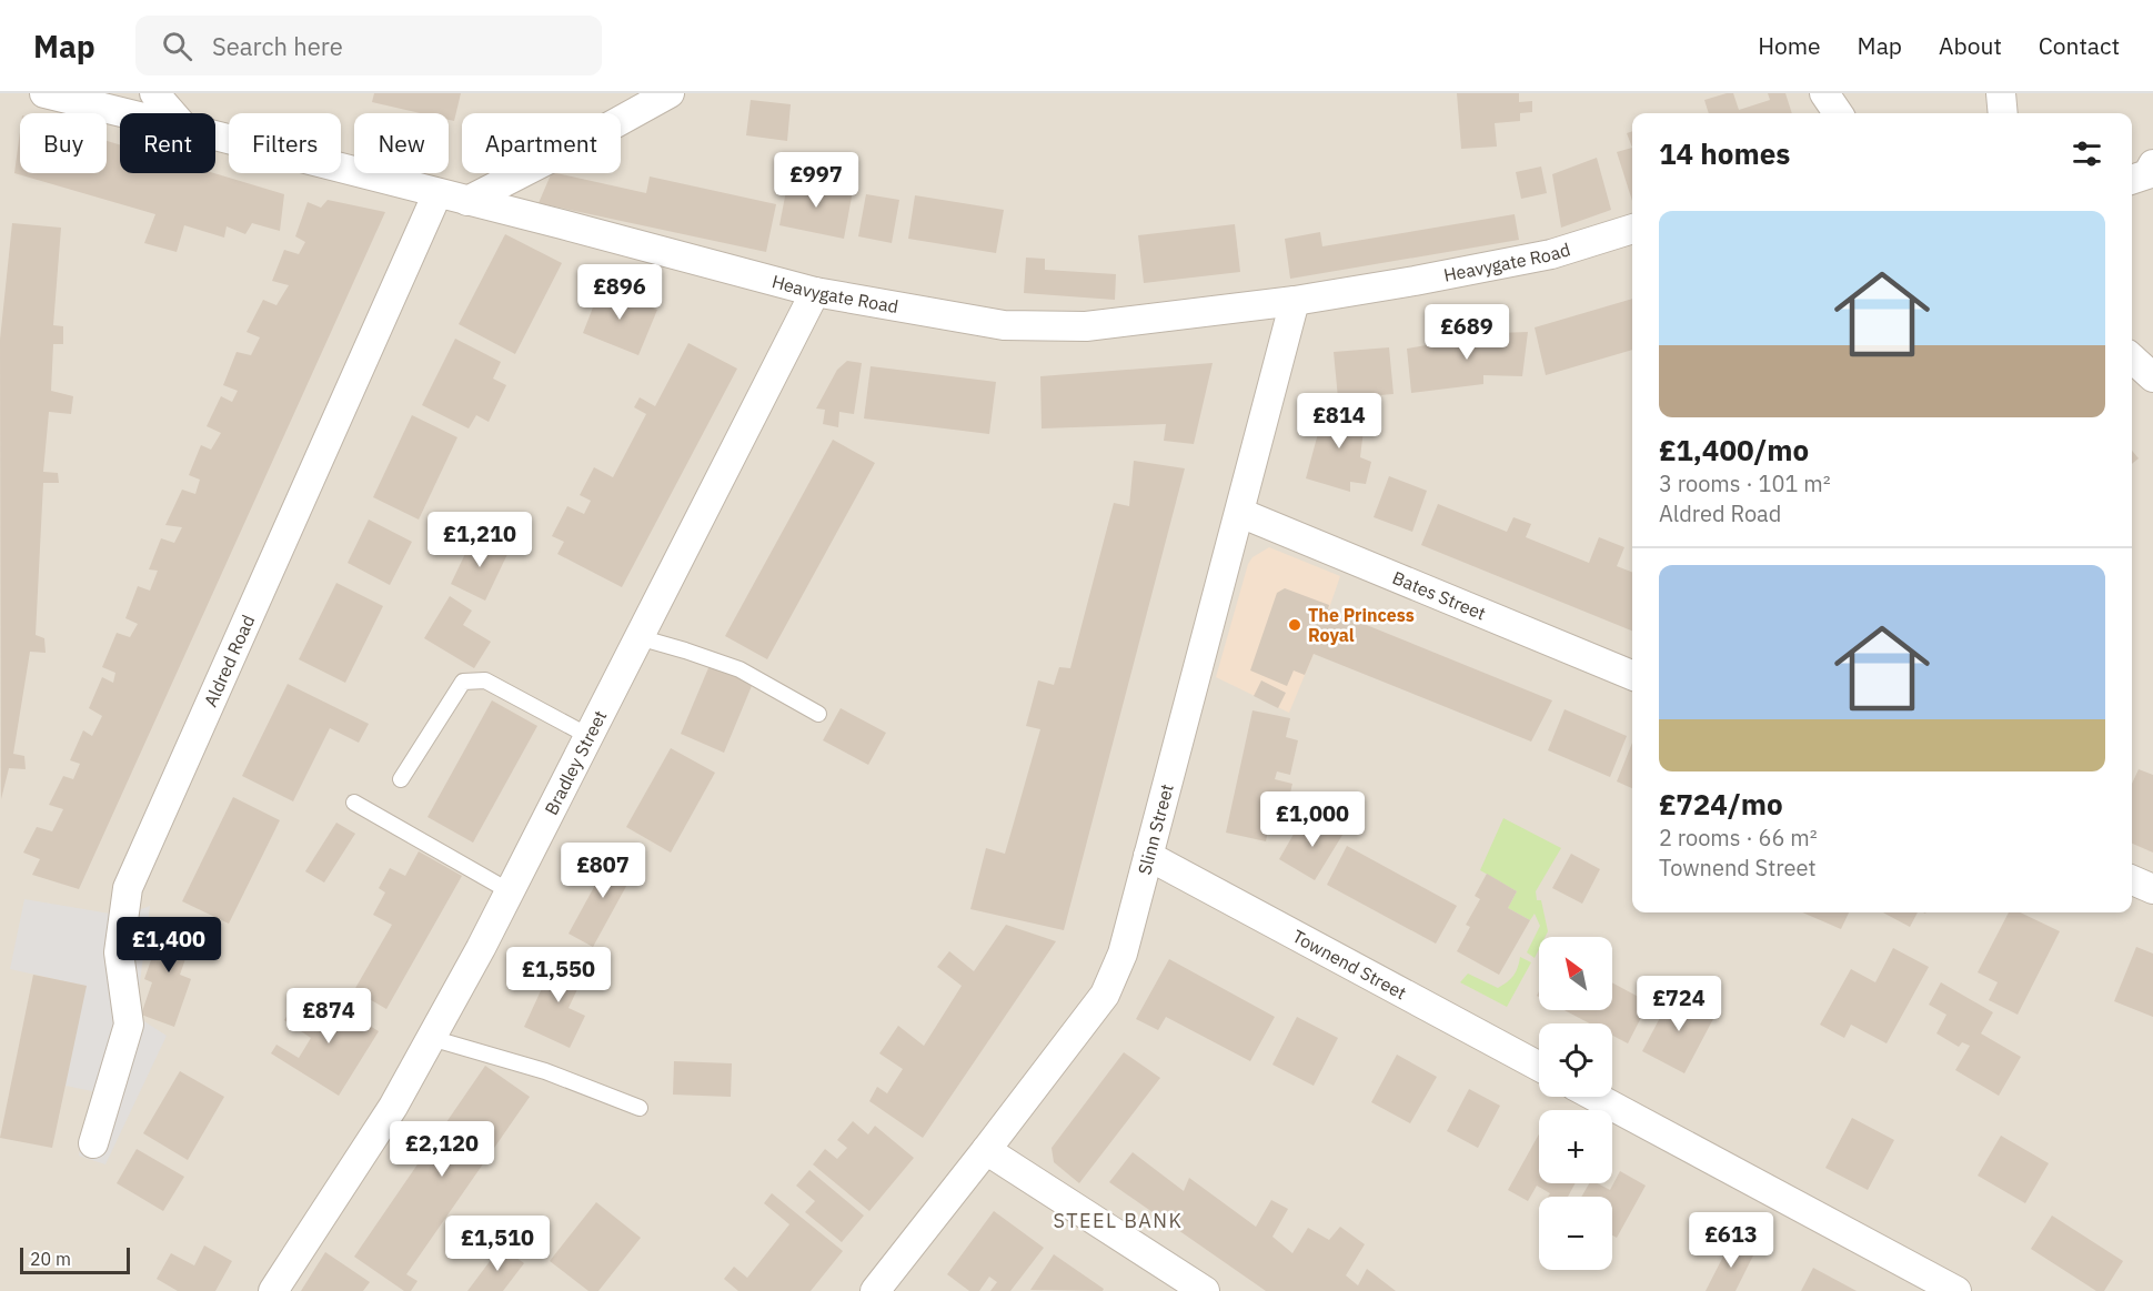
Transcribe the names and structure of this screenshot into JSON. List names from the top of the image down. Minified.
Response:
{"streets":{"street":["Heavygate Road","Bates Street","Aldred Road","Bradley Street","Slinn Street","Townend Street"]},"crossings":[["Heavygate Road","Aldred Road"],["Heavygate Road","Bradley Street"],["Heavygate Road","Slinn Street"],["Bates Street","Slinn Street"],["Slinn Street","Townend Street"]],"districts":["STEEL BANK"],"places":["The Princess Royal"],"scale_bar":"20 m","north":"top left","page":{"header":"Map","search":"Search here","nav":["Home","Map","About","Contact"],"chip":["Buy","Rent","Filters","New","Apartment"],"heading":"14 homes","price":["£997","£896","£689","£814","£1,210","£1,000","£807","£1,400","£1,550","£724","£874","£2,120","£613","£1,510"],"list":[{"name":"£1,400/mo","note":"3 rooms · 101 m² · Aldred Road"},{"name":"£724/mo","note":"2 rooms · 66 m² · Townend Street"}],"map_buttons":["+","−"],"scale":"20 m"}}
